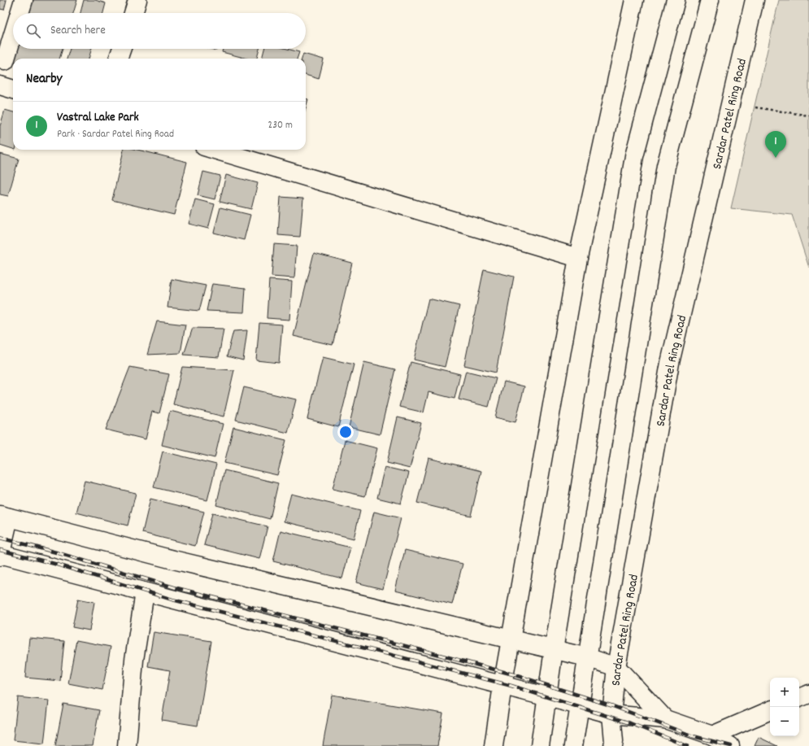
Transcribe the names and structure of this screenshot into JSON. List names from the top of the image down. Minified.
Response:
{"streets":{"main road":["Sardar Patel Ring Road"]},"page":{"search":"Search here","heading":"Nearby","list":[{"mark":"1","name":"Vastral Lake Park","note":"Park · Sardar Patel Ring Road","value":"230 m"}],"pins":"1","map_buttons":["+","−"]}}
